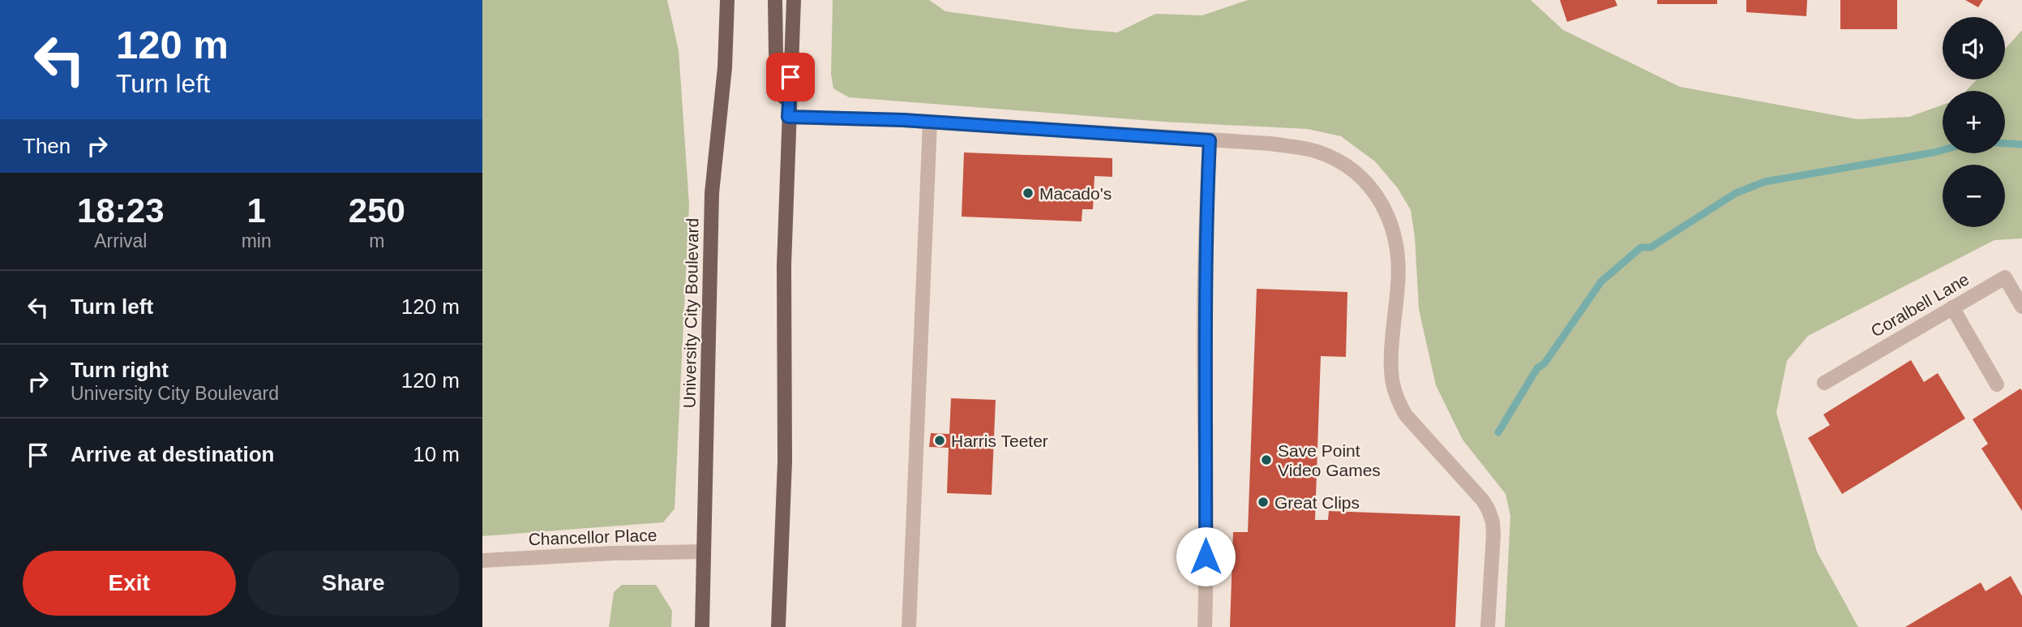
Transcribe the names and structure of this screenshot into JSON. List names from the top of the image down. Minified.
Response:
{"streets":{"main road":["University City Boulevard"],"street":["Coralbell Lane","Chancellor Place"]},"crossings":[["University City Boulevard","Chancellor Place"]],"places":["Macado's","Harris Teeter","Save Point Video Games","Great Clips"],"page":{"turn":["120 m","Turn left"],"map_buttons":["+","−"],"then":"Then","eta":["18:23","Arrival","1","min","250","m"],"list":[{"name":"Turn left","value":"120 m"},{"name":"Turn right","note":"University City Boulevard","value":"120 m"},{"name":"Arrive at destination","value":"10 m"}],"buttons":["Exit","Share"]}}
